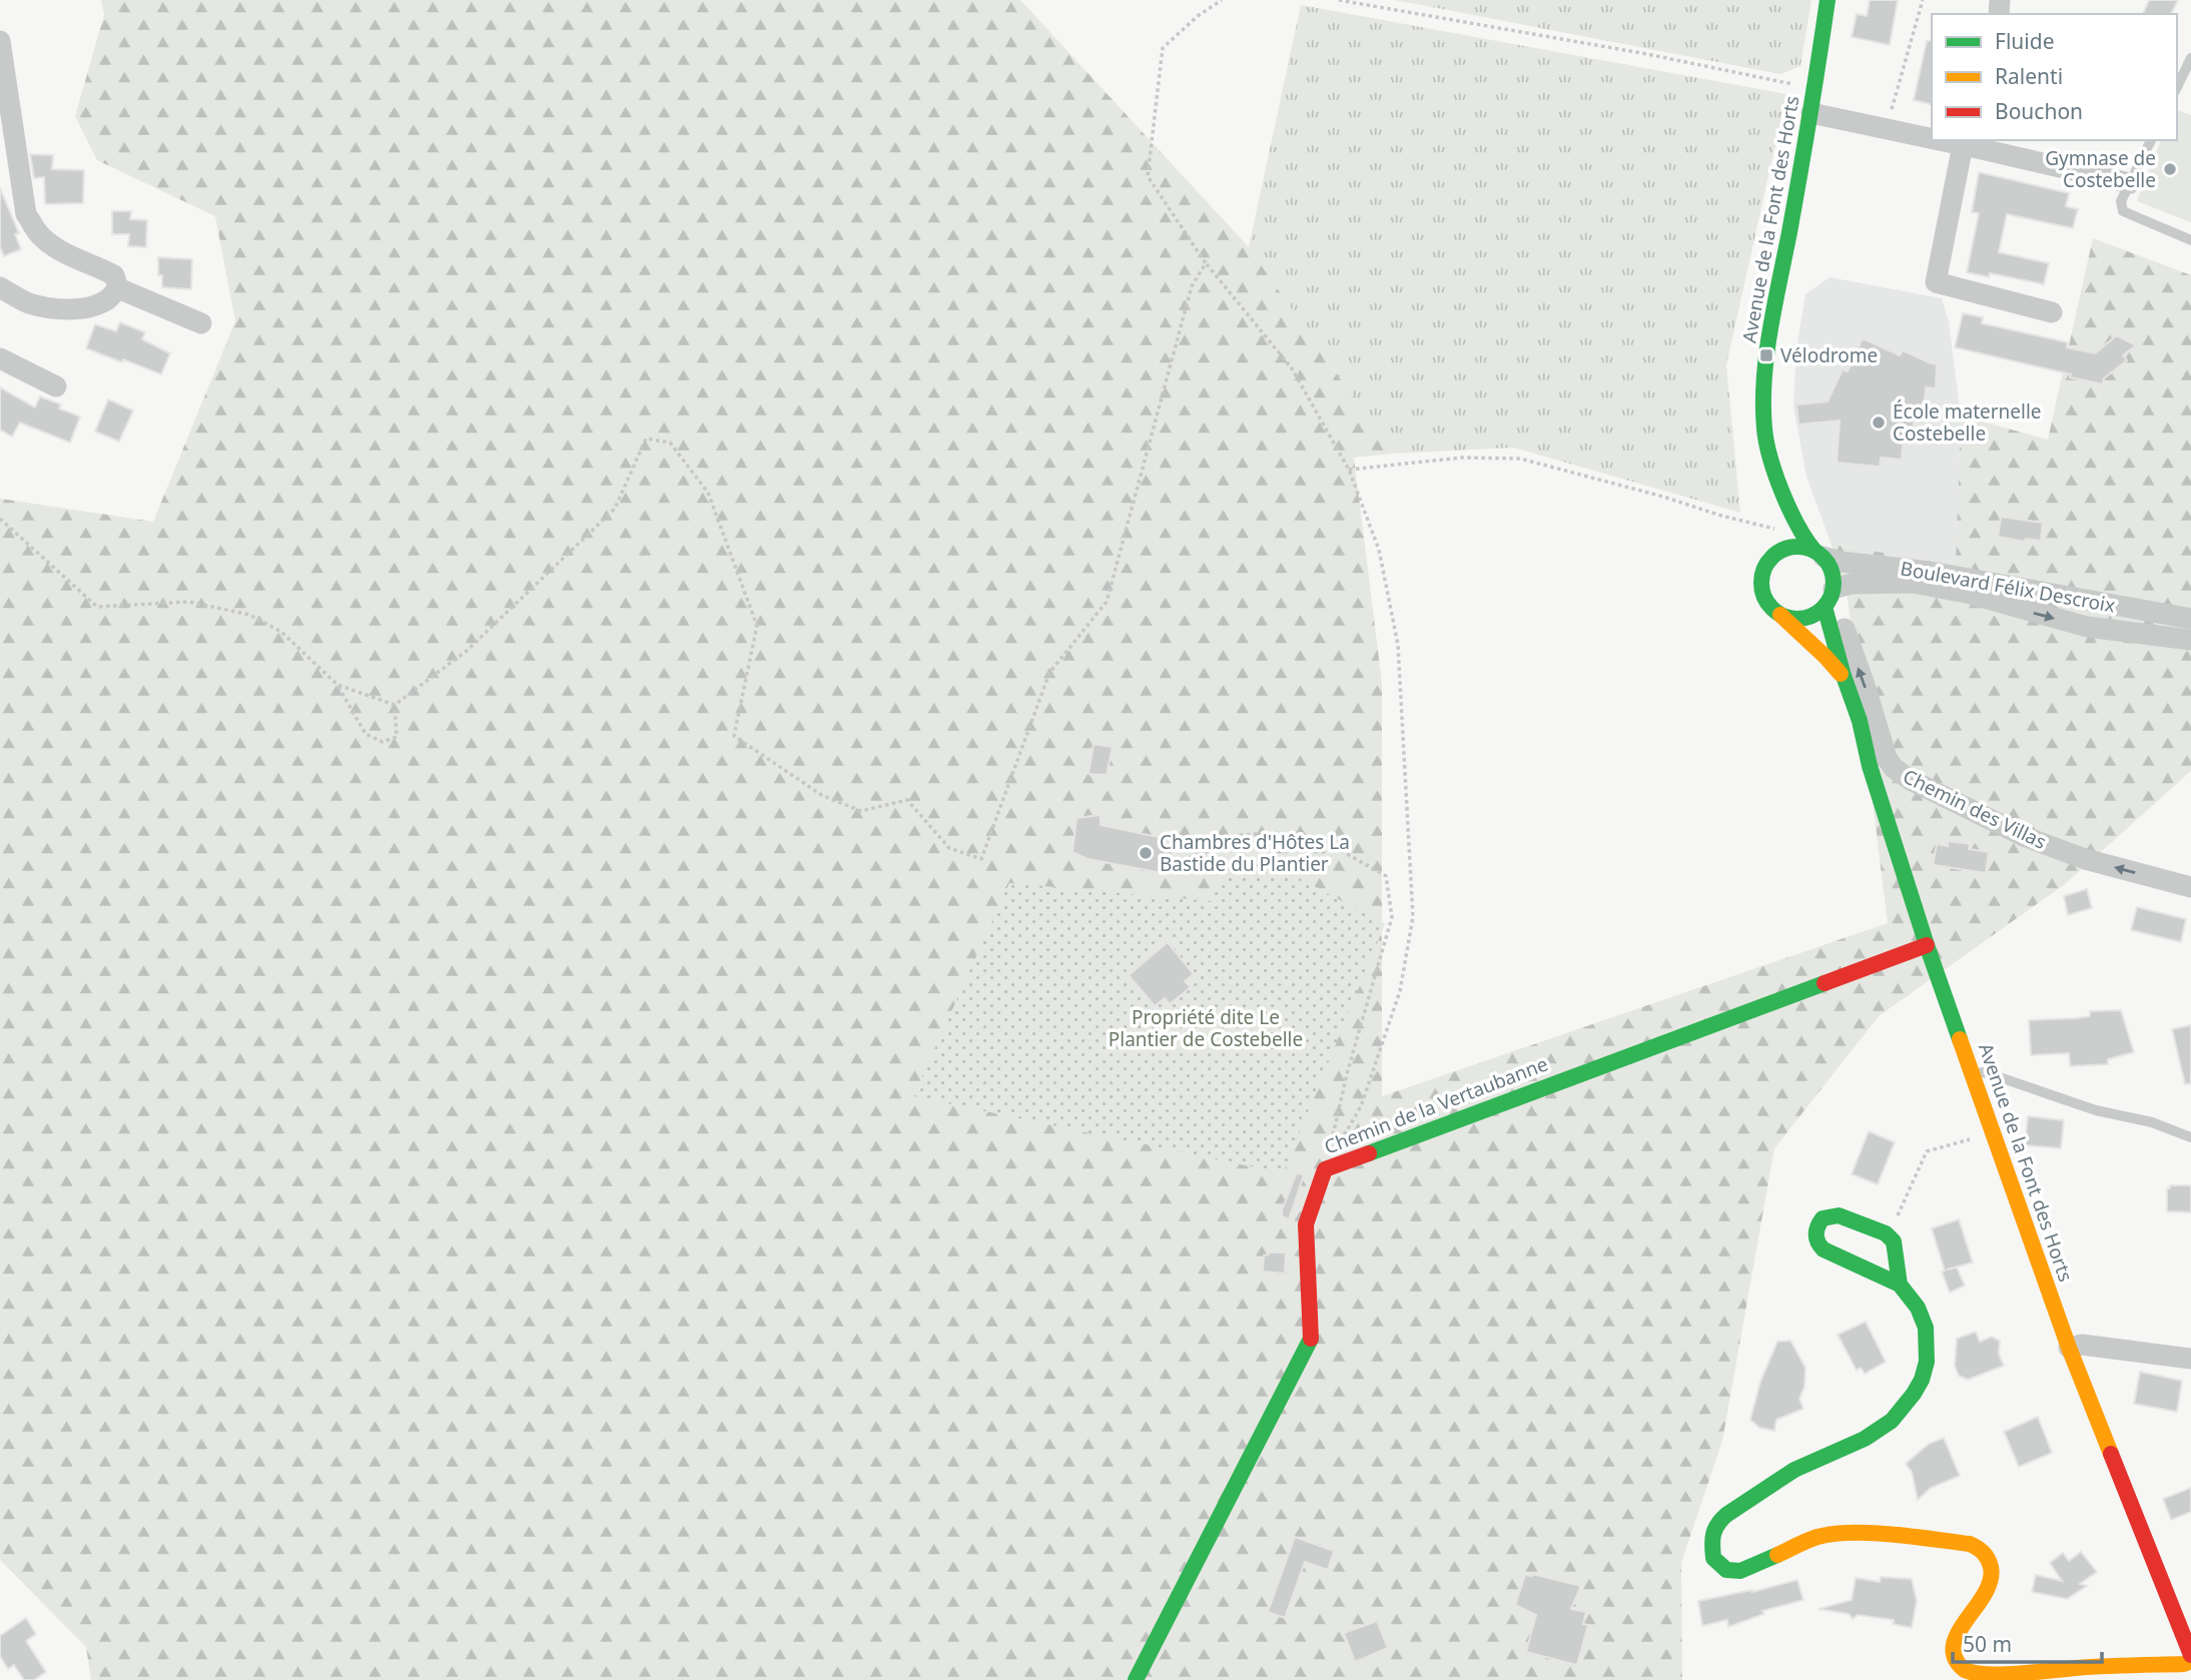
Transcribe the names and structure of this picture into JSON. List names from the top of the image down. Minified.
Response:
{"streets":{"street":["Avenue de la Font des Horts","Boulevard Félix Descroix","Chemin des Villas","Chemin de la Vertaubanne"]},"crossings":[["Avenue de la Font des Horts","Boulevard Félix Descroix"],["Avenue de la Font des Horts","Chemin des Villas"],["Avenue de la Font des Horts","Chemin de la Vertaubanne"],["Boulevard Félix Descroix","Chemin des Villas"]],"one_way":["Chemin des Villas"],"parks":["Propriété dite Le Plantier de Costebelle"],"places":{"other":["Gymnase de Costebelle","École maternelle Costebelle","Chambres d'Hôtes La Bastide du Plantier"],"transit":["Vélodrome"]},"legend":["Fluide","Ralenti","Bouchon"],"scale_bar":"50 m"}
